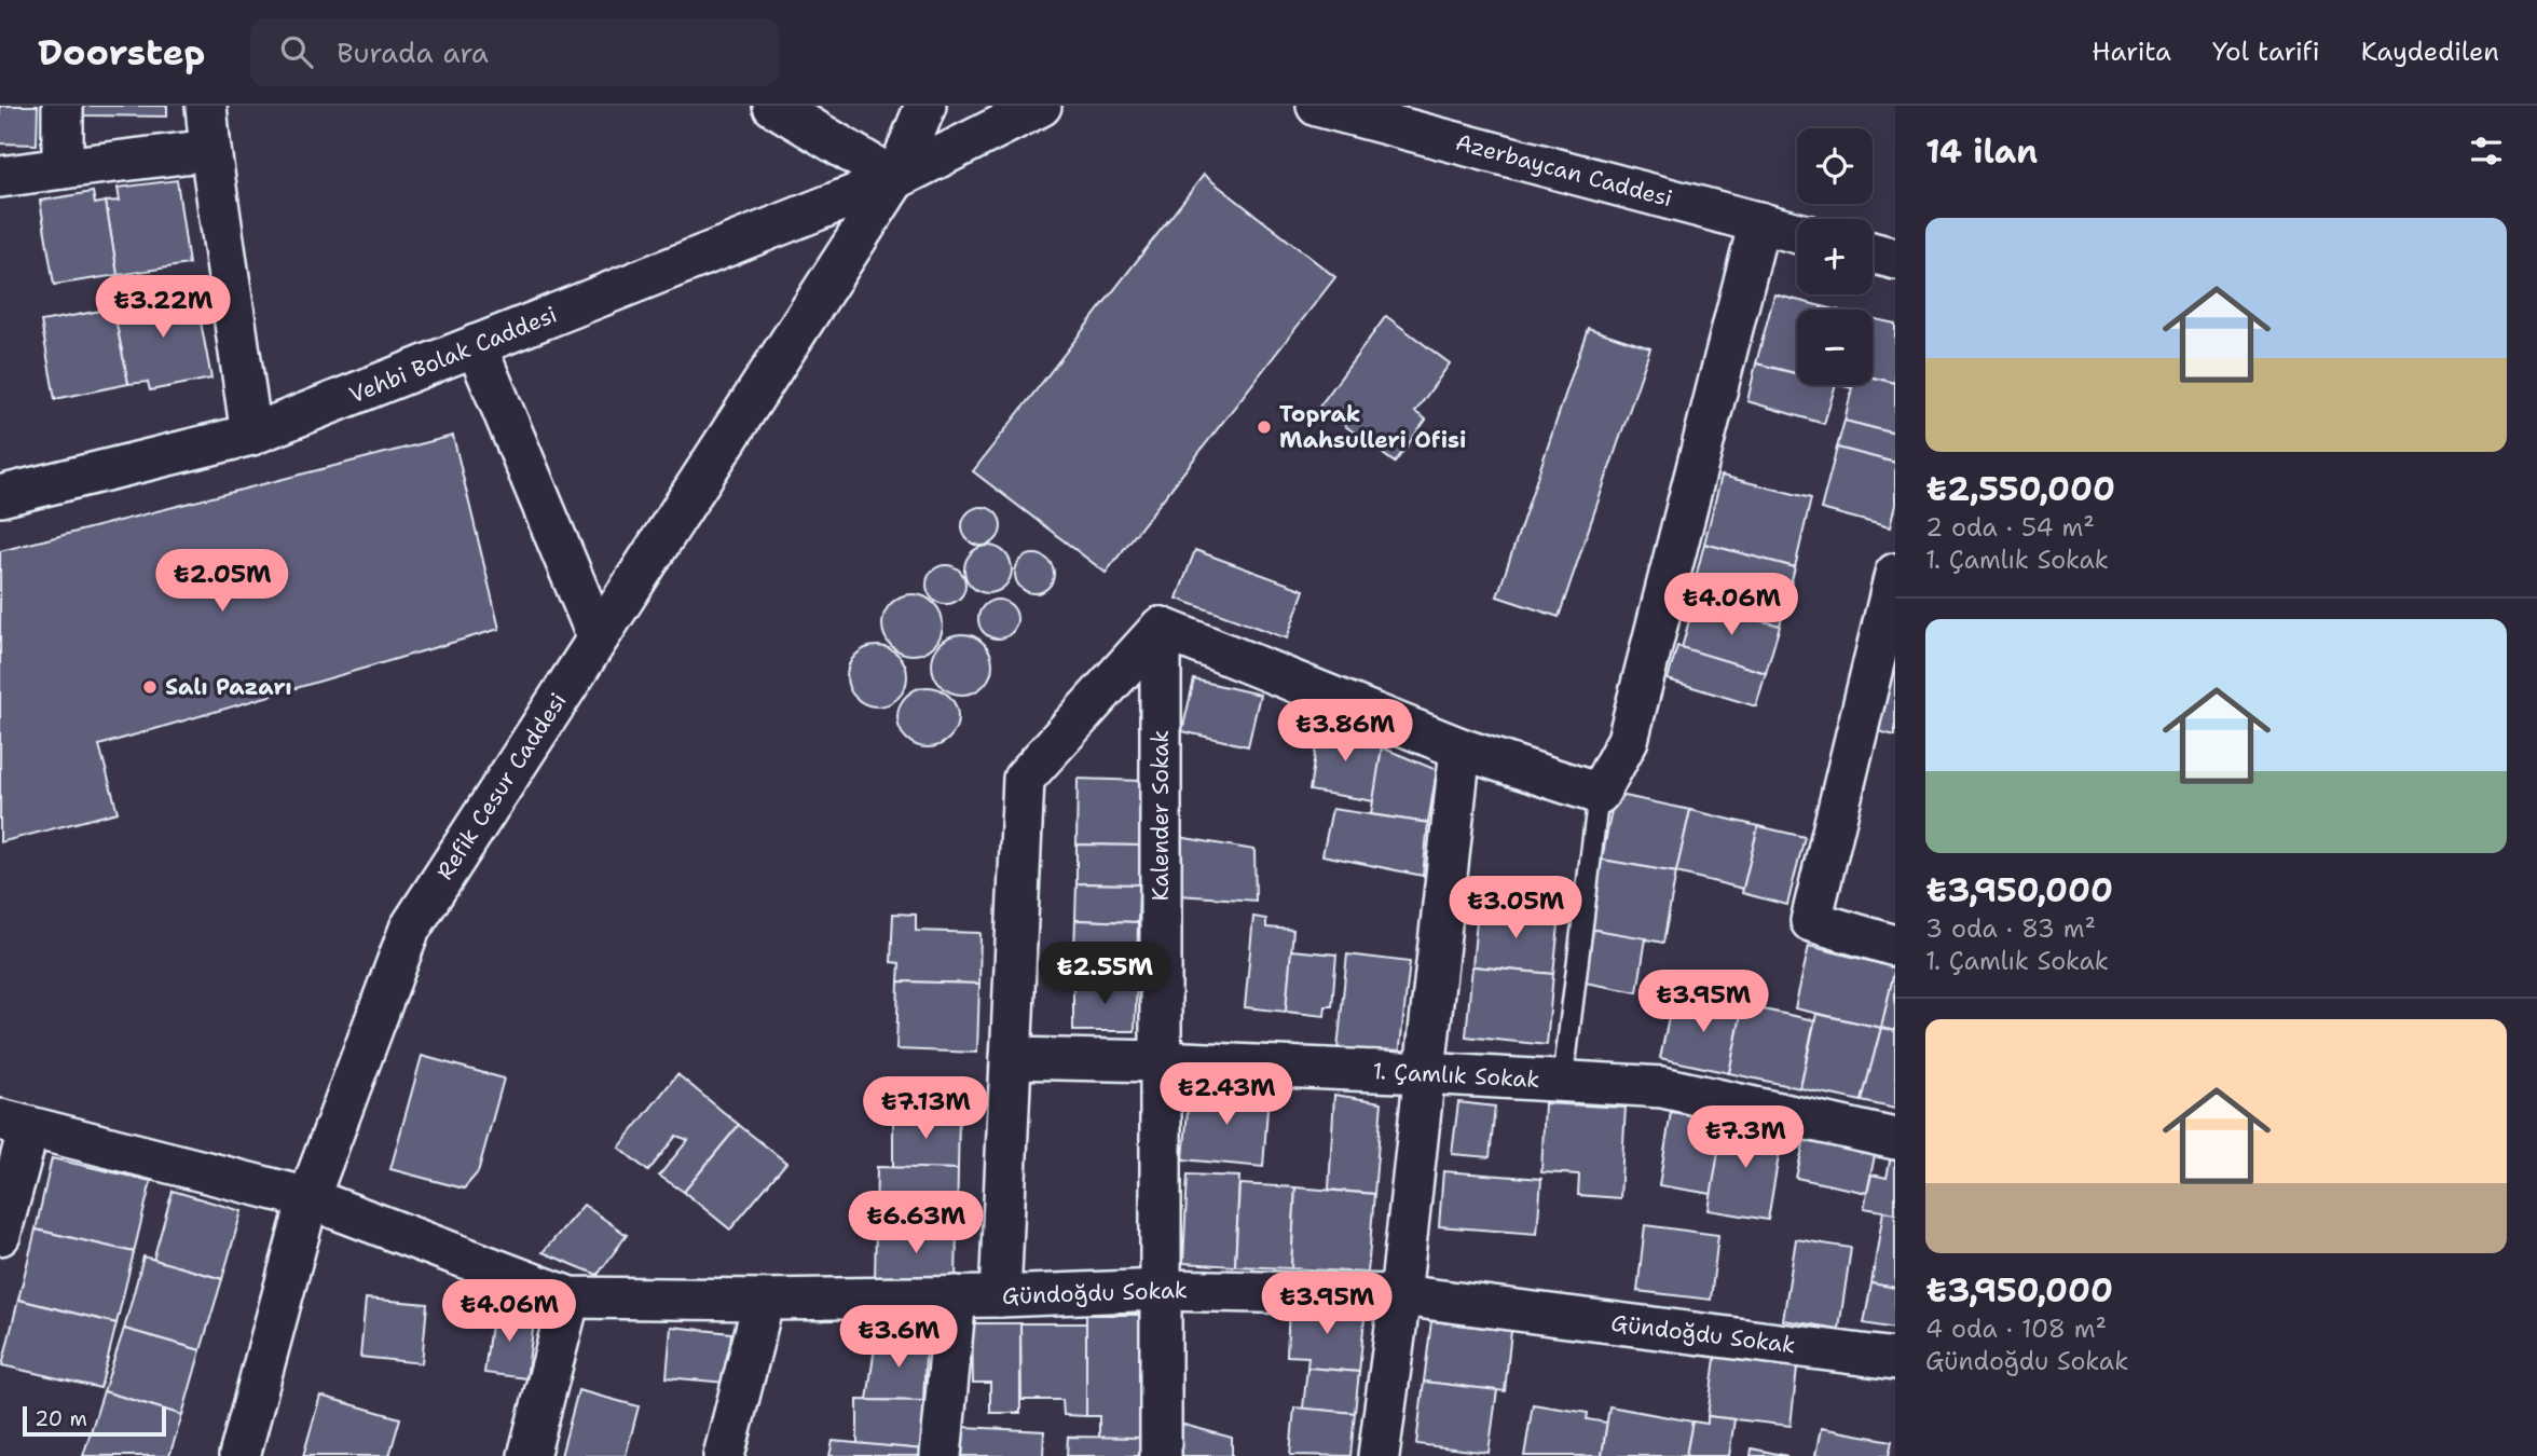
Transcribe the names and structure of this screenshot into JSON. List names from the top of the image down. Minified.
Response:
{"streets":{"street":["Azerbaycan Caddesi","Vehbi Bolak Caddesi","Refik Cesur Caddesi","Kalender Sokak","1. Çamlık Sokak","Gündoğdu Sokak"]},"crossings":[["Vehbi Bolak Caddesi","Refik Cesur Caddesi"],["Refik Cesur Caddesi","Gündoğdu Sokak"],["Kalender Sokak","1. Çamlık Sokak"],["Kalender Sokak","Gündoğdu Sokak"]],"places":["Toprak Mahsulleri Ofisi","Salı Pazarı"],"scale_bar":"20 m","page":{"header":"Doorstep","search":"Burada ara","nav":["Harita","Yol tarifi","Kaydedilen"],"heading":"14 ilan","map_buttons":["+","−"],"list":[{"name":"₺2,550,000","note":"2 oda · 54 m² · 1. Çamlık Sokak"},{"name":"₺3,950,000","note":"3 oda · 83 m² · 1. Çamlık Sokak"},{"name":"₺3,950,000","note":"4 oda · 108 m² · Gündoğdu Sokak"}],"price":["₺3.22M","₺2.05M","₺4.06M","₺3.86M","₺3.05M","₺2.55M","₺3.95M","₺2.43M","₺7.13M","₺7.3M","₺6.63M","₺3.95M","₺4.06M","₺3.6M"],"scale":"20 m"}}
